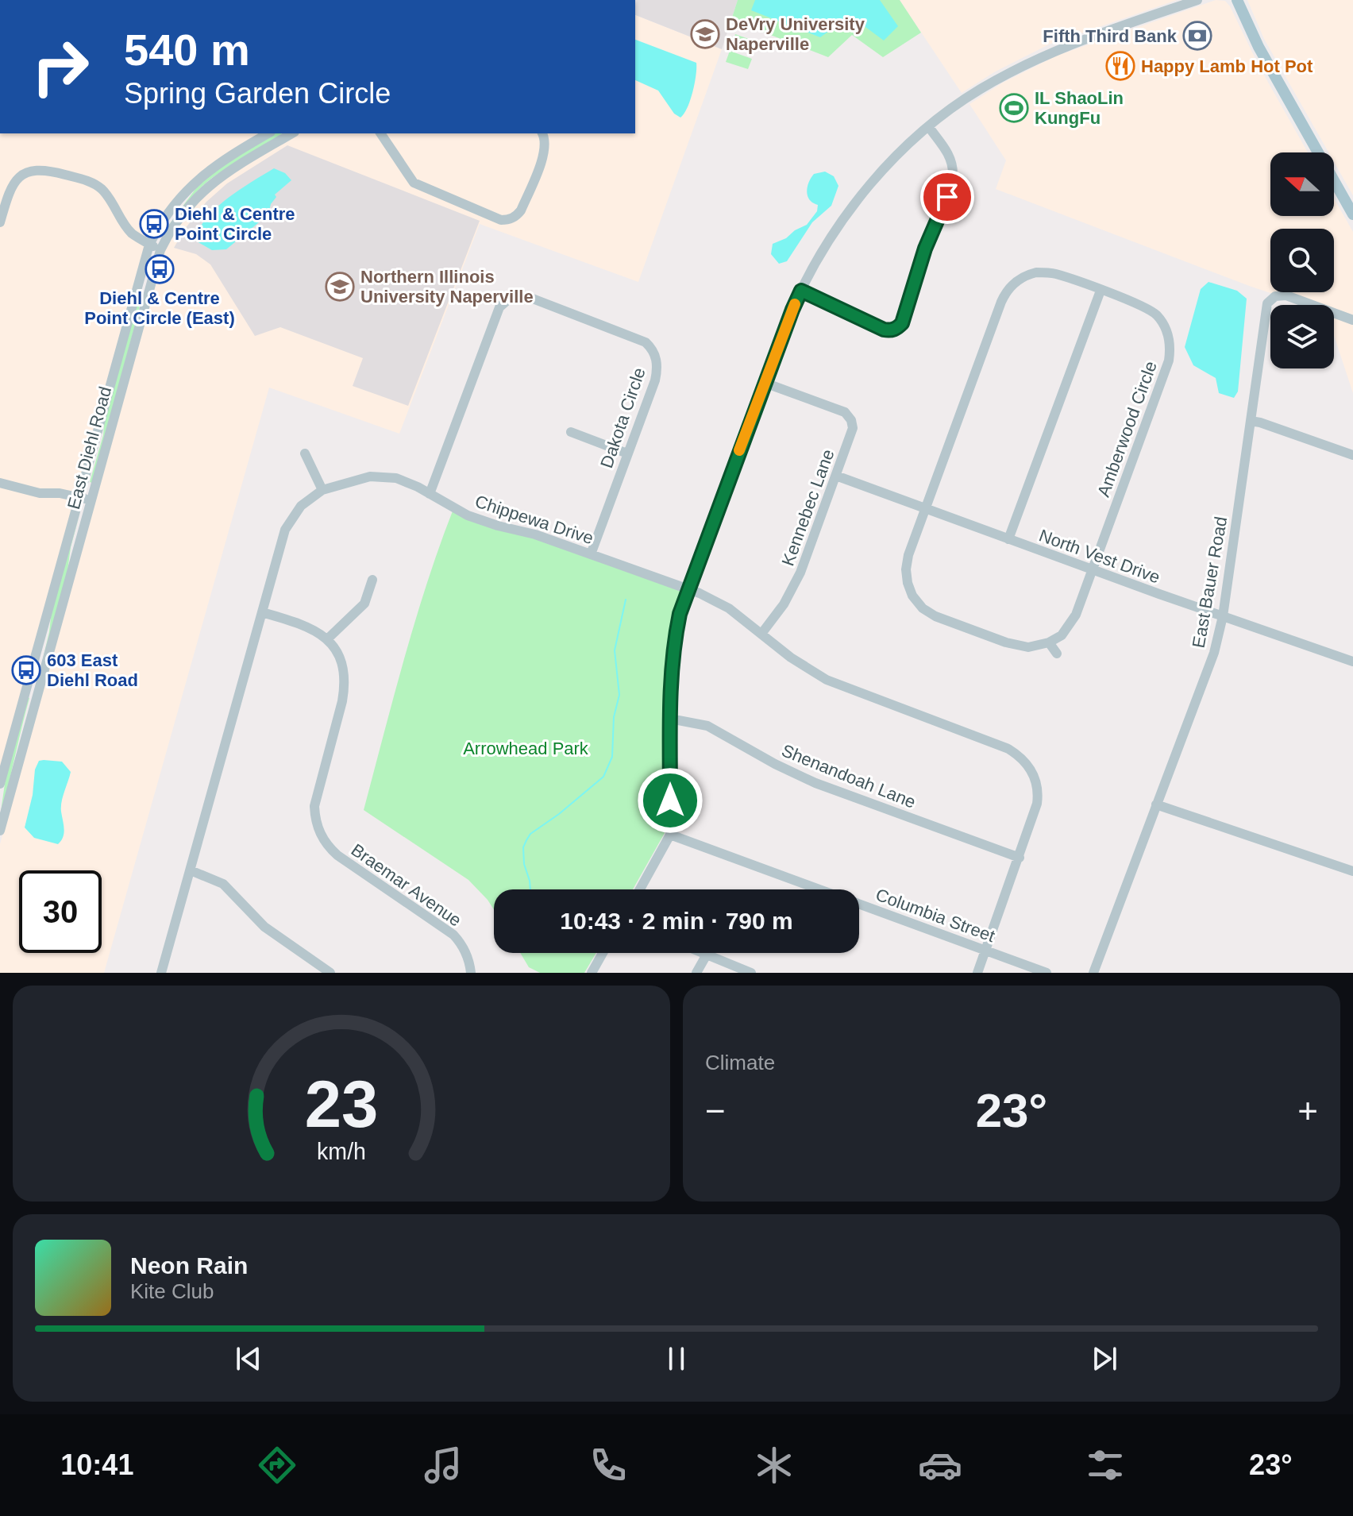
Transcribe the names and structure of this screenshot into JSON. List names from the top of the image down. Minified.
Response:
{"streets":{"street":["Dakota Circle","Amberwood Circle","East Diehl Road","Kennebec Lane","Chippewa Drive","North Vest Drive","East Bauer Road","Shenandoah Lane","Braemar Avenue","Columbia Street"]},"crossings":[["Dakota Circle","Chippewa Drive"],["Amberwood Circle","North Vest Drive"],["Kennebec Lane","Chippewa Drive"],["Kennebec Lane","North Vest Drive"],["Chippewa Drive","Shenandoah Lane"],["North Vest Drive","East Bauer Road"]],"parks":["Arrowhead Park"],"places":{"school or university":["DeVry University Naperville","Northern Illinois University Naperville"],"bank":["Fifth Third Bank"],"restaurant":["Happy Lamb Hot Pot"],"sports":["IL ShaoLin KungFu"],"bus stop":["Diehl & Centre Point Circle","Diehl & Centre Point Circle (East)","603 East Diehl Road"]},"north":"left","page":{"turn":["540 m","Spring Garden Circle"],"limit":"30","trip":"10:43 · 2 min · 790 m","tile":"Climate","heat":["−","23°","+"],"song":["Neon Rain","Kite Club"],"tabs":["10:41","23°"],"gauge":["23","km/h"]}}
